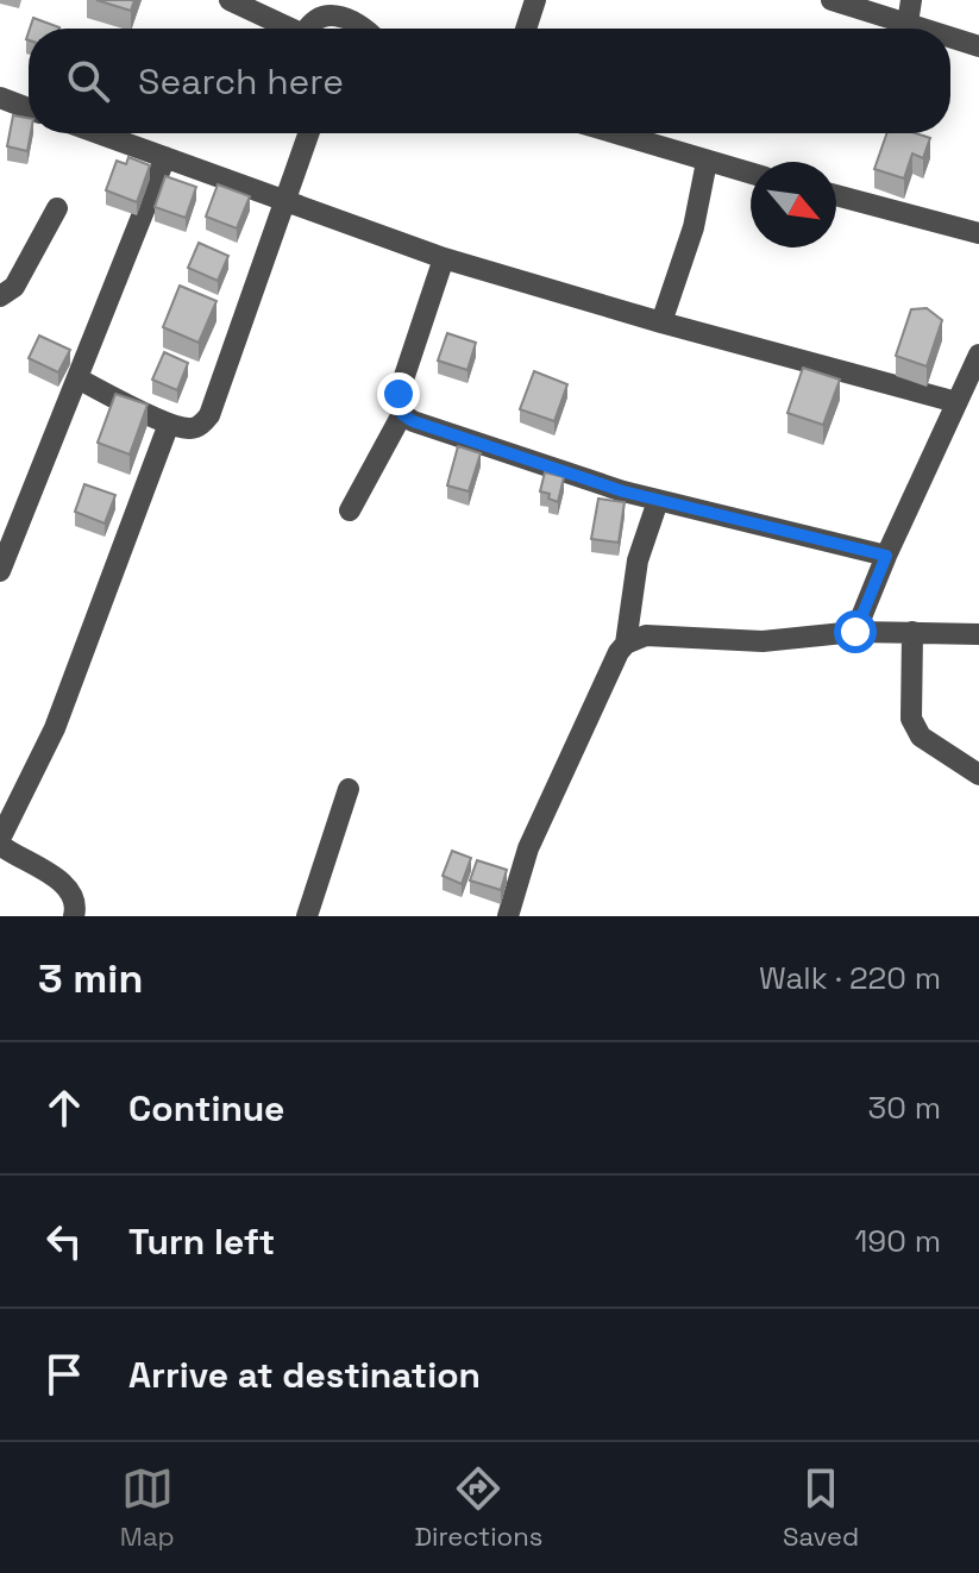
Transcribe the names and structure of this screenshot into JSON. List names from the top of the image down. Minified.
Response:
{"north":"bottom right","page":{"search":"Search here","heading":["3 min","Walk · 220 m"],"list":[["Continue","30 m"],["Turn left","190 m"],"Arrive at destination"],"nav":["Map","Directions","Saved"]}}
